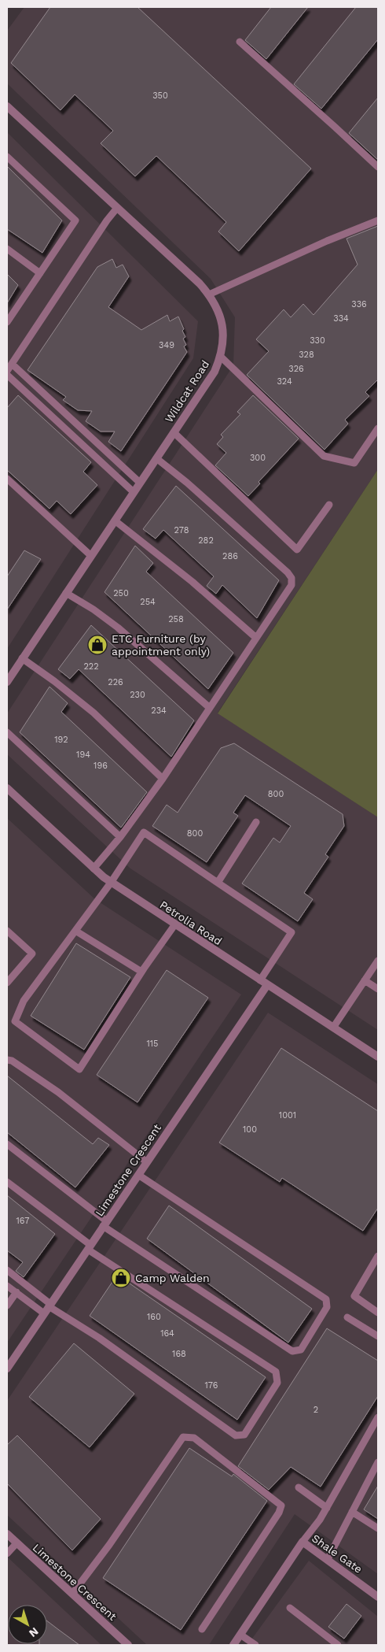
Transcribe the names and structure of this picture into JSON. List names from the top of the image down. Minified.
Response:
{"streets":{"street":["Wildcat Road","Petrolia Road","Limestone Crescent","Shale Gate"]},"crossings":[["Petrolia Road","Limestone Crescent"]],"places":{"shop":["ETC Furniture (by appointment only)","Camp Walden"]},"house_numbers":["350","336","334","330","349","328","326","324","300","278","282","286","250","254","258","222","226","230","234","192","194","196","800","800","115","1001","100","167","160","164","168","176","2"],"north":"bottom right"}
